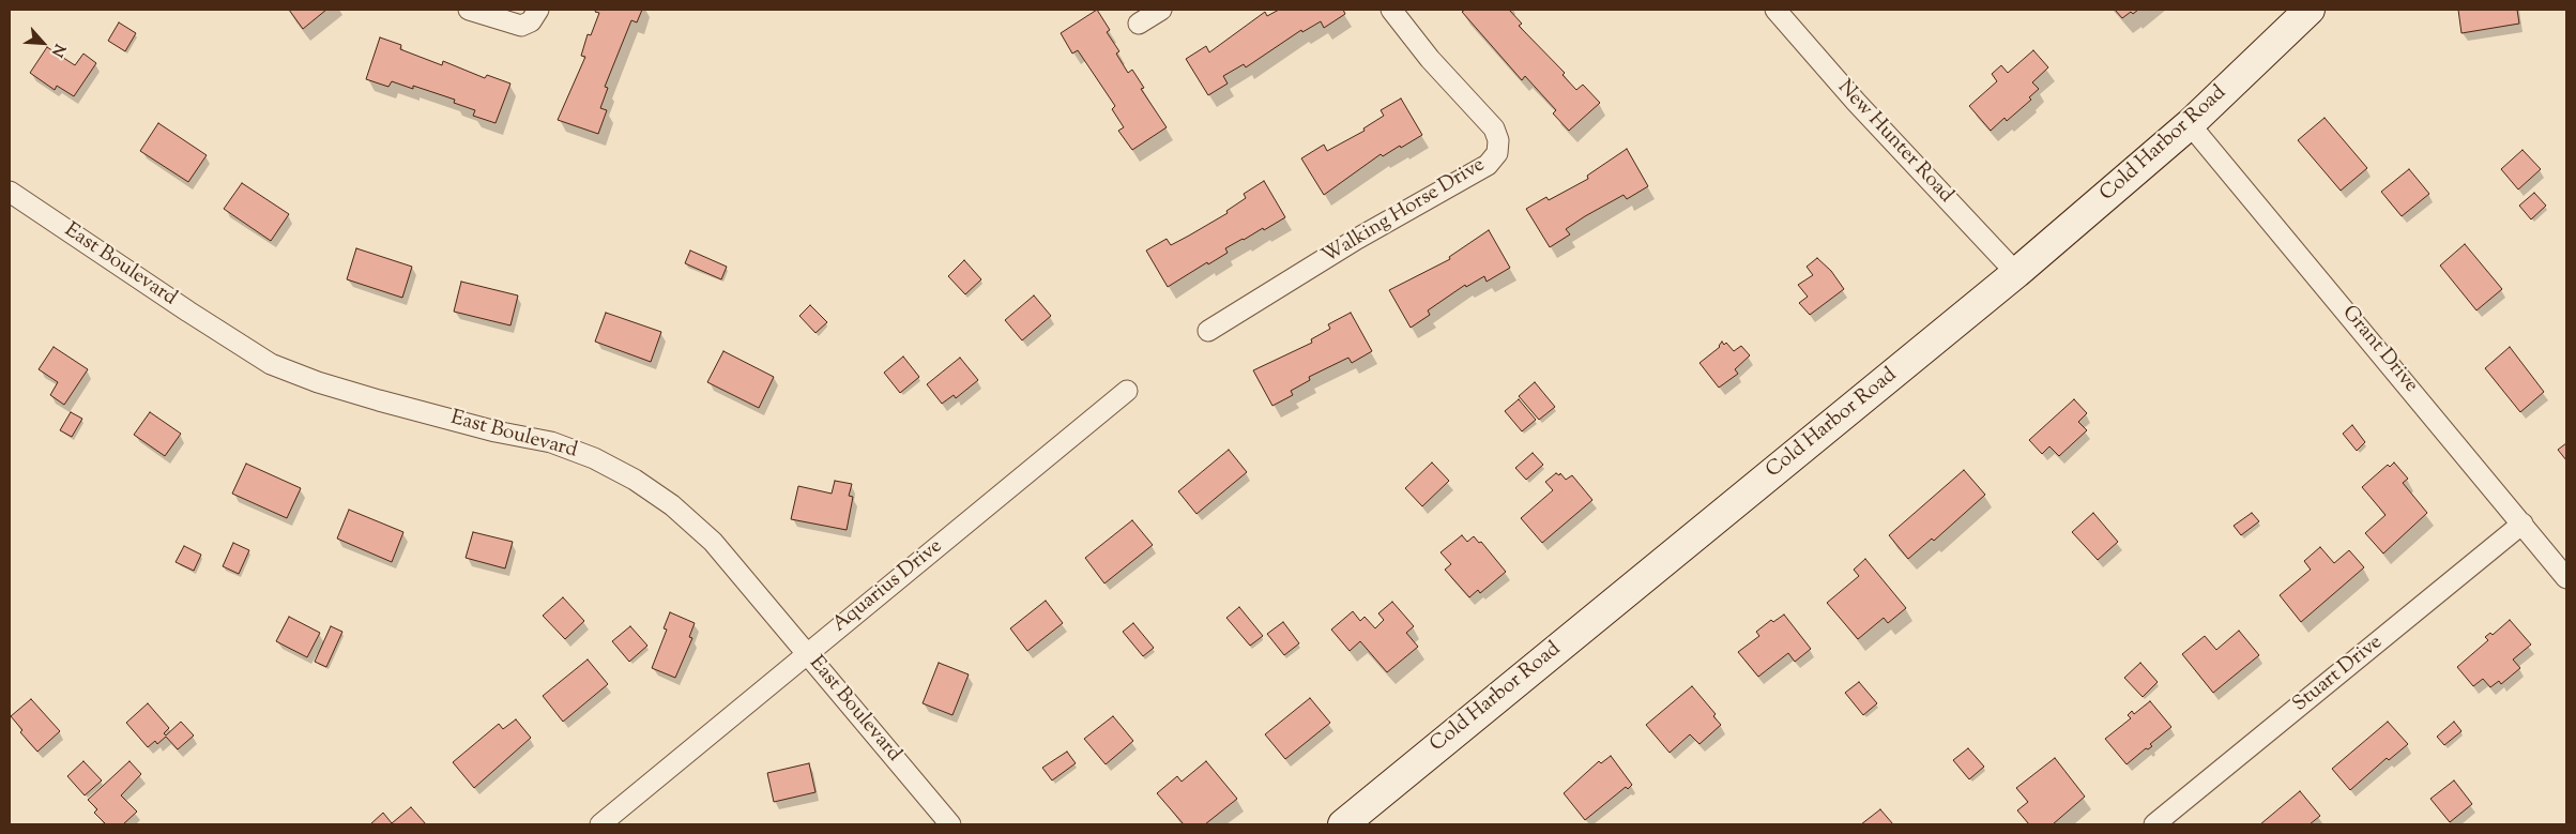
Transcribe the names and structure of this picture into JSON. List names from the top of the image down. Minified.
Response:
{"streets":{"main road":["Cold Harbor Road"],"street":["New Hunter Road","Walking Horse Drive","East Boulevard","Grant Drive","Aquarius Drive","Stuart Drive"]},"crossings":[["New Hunter Road","Cold Harbor Road"],["Cold Harbor Road","Grant Drive"],["East Boulevard","Aquarius Drive"],["Grant Drive","Stuart Drive"]],"north":"bottom right"}
